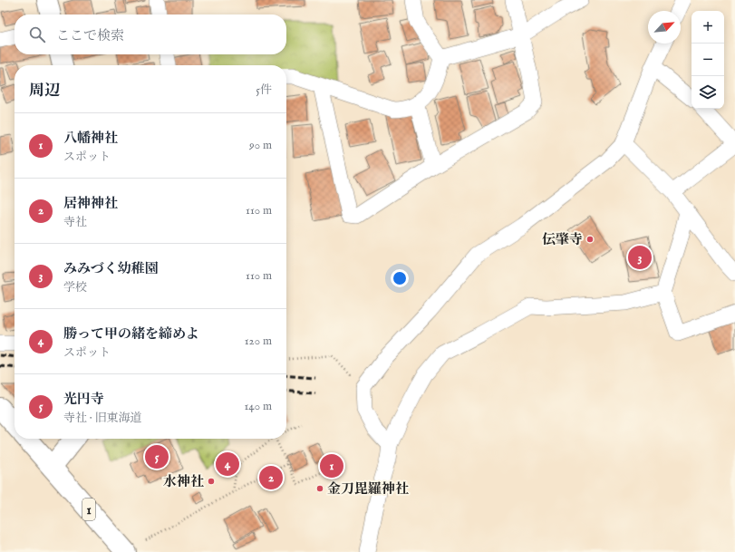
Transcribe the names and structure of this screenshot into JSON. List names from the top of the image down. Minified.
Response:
{"streets":{"main road":["1"]},"places":["伝肇寺","水神社","金刀毘羅神社"],"north":"top right","page":{"map_buttons":["+","−"],"search":"ここで検索","heading":["周辺","5件"],"list":[{"mark":"1","name":"八幡神社","note":"スポット","value":"90 m"},{"mark":"2","name":"居神神社","note":"寺社","value":"110 m"},{"mark":"3","name":"みみづく幼稚園","note":"学校","value":"110 m"},{"mark":"4","name":"勝って甲の緒を締めよ","note":"スポット","value":"120 m"},{"mark":"5","name":"光円寺","note":"寺社 · 旧東海道","value":"140 m"}],"pins":["3","5","4","1","2"]}}
